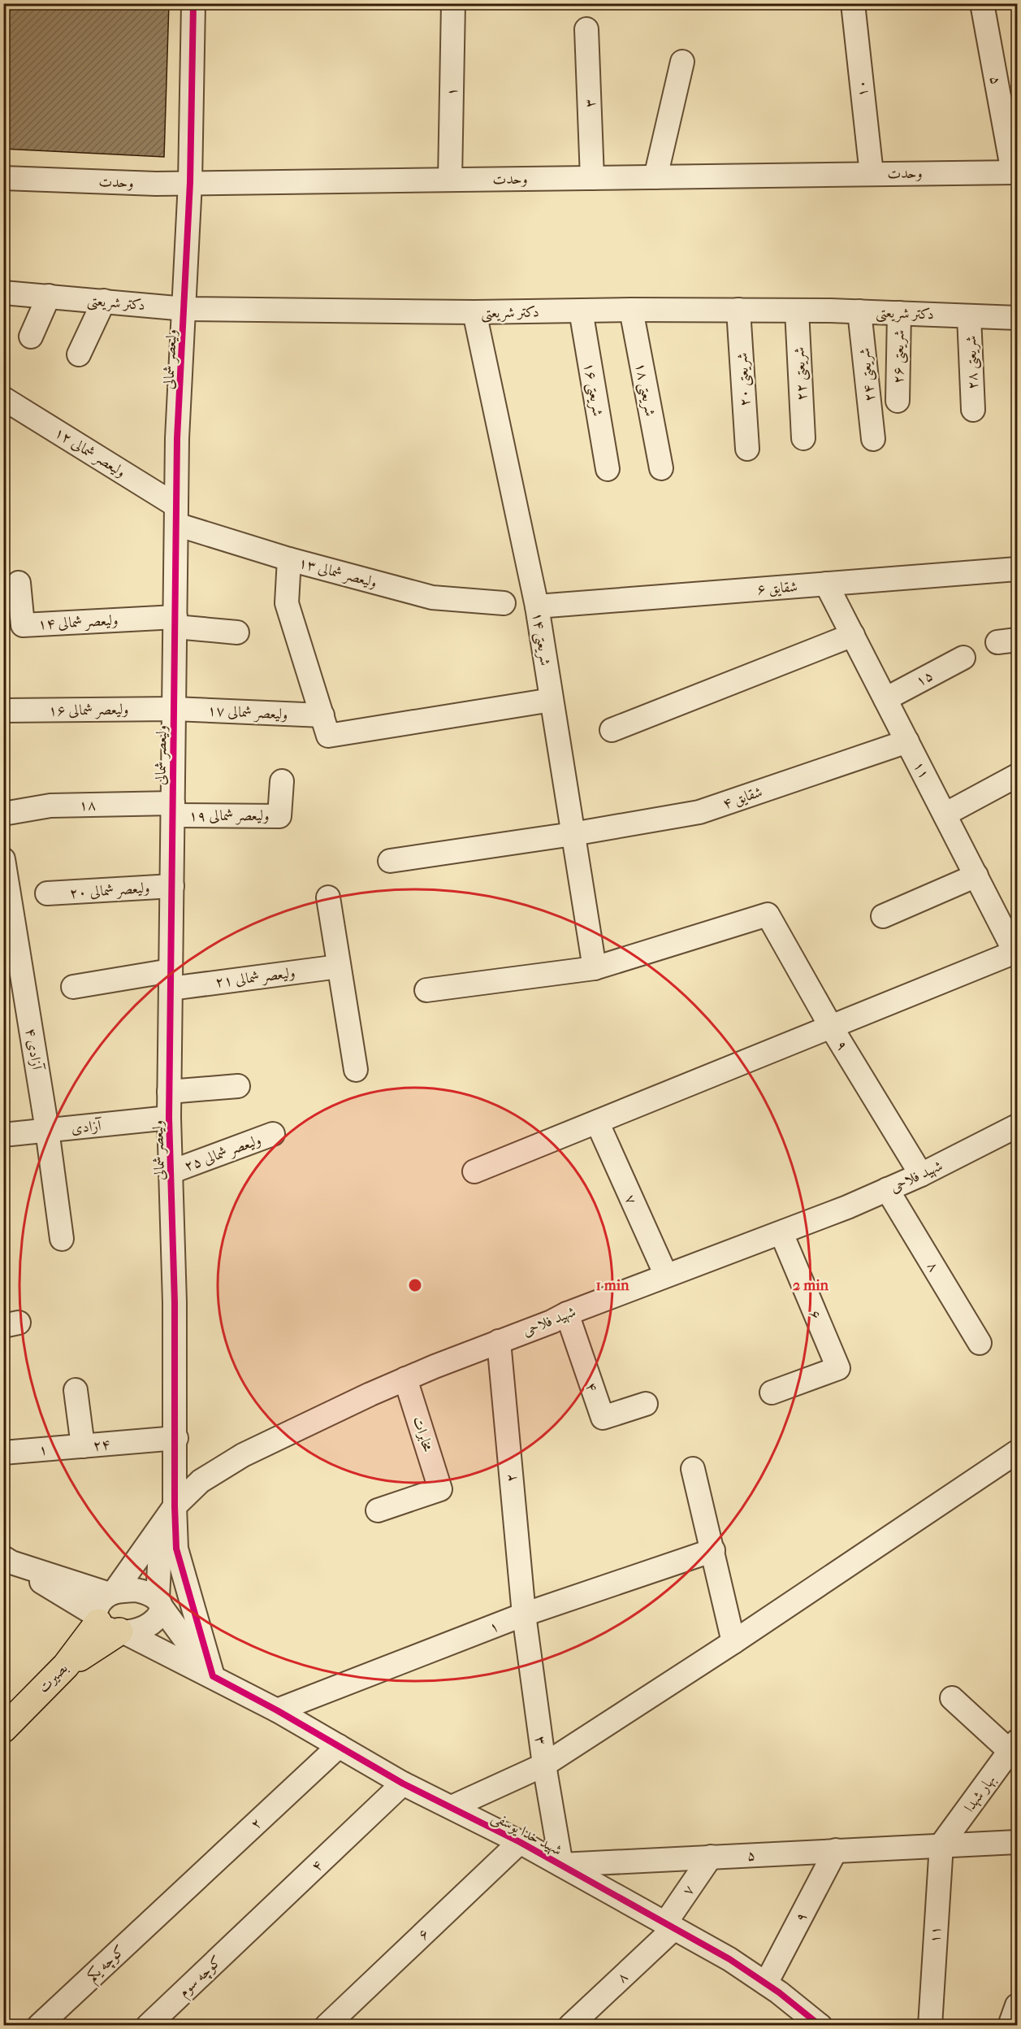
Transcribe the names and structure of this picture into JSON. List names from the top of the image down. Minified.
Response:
{"streets":{"main road":["بصیرت"],"street":["۵","۱۰","۱","۳","وحدت","دکتر شریعتی","شریعتی ۲۶","ولیعصر شمالی","شریعتی ۲۸","شریعتی ۲۲","شریعتی ۲۴","شریعتی ۲۰","شریعتی ۱۶","شریعتی ۱۸","ولیعصر شمالی ۱۲","ولیعصر شمالی ۱۳","شقایق ۶","ولیعصر شمالی ۱۴","شریعتی ۱۴","۱۵","ولیعصر شمالی ۱۶","ولیعصر شمالی ۱۷","۱۱","شقایق ۴","۱۸","ولیعصر شمالی ۱۹","ولیعصر شمالی ۲۰","ولیعصر شمالی ۲۱","۹","آزادی ۴","آزادی","ولیعصر شمالی ۲۵","شهید فلاحی","۷","۸","۶","۴","مخابرات","۲۴","۲","بهار شهدا","شهید خدا یوسفی","کوچه یکم","کوچه سوم"]},"crossings":[["۵","۳"],["۵","وحدت"],["۵","۱۱"],["۵","۹"],["۵","۷"],["۵","بهار شهدا"],["۵","شهید خدا یوسفی"],["۱۰","وحدت"],["۱","۳"],["۱","وحدت"],["۱","۲۴"],["۱","۲"],["۱","شهید خدا یوسفی"],["۳","وحدت"],["۳","۲"],["۳","شهید خدا یوسفی"],["وحدت","ولیعصر شمالی"],["دکتر شریعتی","شریعتی ۲۶"],["دکتر شریعتی","ولیعصر شمالی"],["دکتر شریعتی","شریعتی ۲۸"],["دکتر شریعتی","شریعتی ۲۲"],["دکتر شریعتی","شریعتی ۲۴"],["دکتر شریعتی","شریعتی ۲۰"],["دکتر شریعتی","شریعتی ۱۶"],["دکتر شریعتی","شریعتی ۱۸"],["دکتر شریعتی","شریعتی ۱۴"],["ولیعصر شمالی","ولیعصر شمالی ۱۲"],["ولیعصر شمالی","ولیعصر شمالی ۱۳"],["ولیعصر شمالی","ولیعصر شمالی ۱۴"],["ولیعصر شمالی","ولیعصر شمالی ۱۶"],["ولیعصر شمالی","ولیعصر شمالی ۱۷"],["ولیعصر شمالی","۱۸"],["ولیعصر شمالی","ولیعصر شمالی ۱۹"],["ولیعصر شمالی","ولیعصر شمالی ۲۰"],["ولیعصر شمالی","ولیعصر شمالی ۲۱"],["ولیعصر شمالی","آزادی"],["ولیعصر شمالی","ولیعصر شمالی ۲۵"],["ولیعصر شمالی","شهید فلاحی"],["ولیعصر شمالی","۲۴"],["ولیعصر شمالی ۱۲","ولیعصر شمالی ۱۳"],["شقایق ۶","شریعتی ۱۴"],["شقایق ۶","۱۱"],["شریعتی ۱۴","شقایق ۴"],["شریعتی ۱۴","۹"],["۱۵","۱۱"],["ولیعصر شمالی ۱۶","ولیعصر شمالی ۱۷"],["۱۱","شقایق ۴"],["۱۱","بهار شهدا"],["۱۸","ولیعصر شمالی ۱۹"],["۹","شهید فلاحی"],["۹","شهید خدا یوسفی"],["آزادی ۴","آزادی"],["شهید فلاحی","۷"],["شهید فلاحی","۸"],["شهید فلاحی","۶"],["شهید فلاحی","۴"],["شهید فلاحی","مخابرات"],["شهید فلاحی","۲"],["شهید فلاحی","بصیرت"],["شهید فلاحی","شهید خدا یوسفی"],["۷","۸"],["۷","شهید خدا یوسفی"],["۸","شهید خدا یوسفی"],["۶","شهید خدا یوسفی"],["۴","شهید خدا یوسفی"],["۴","کوچه سوم"],["۲","شهید خدا یوسفی"],["۲","کوچه یکم"],["بصیرت","شهید خدا یوسفی"]],"rings":["1 min","2 min"]}
